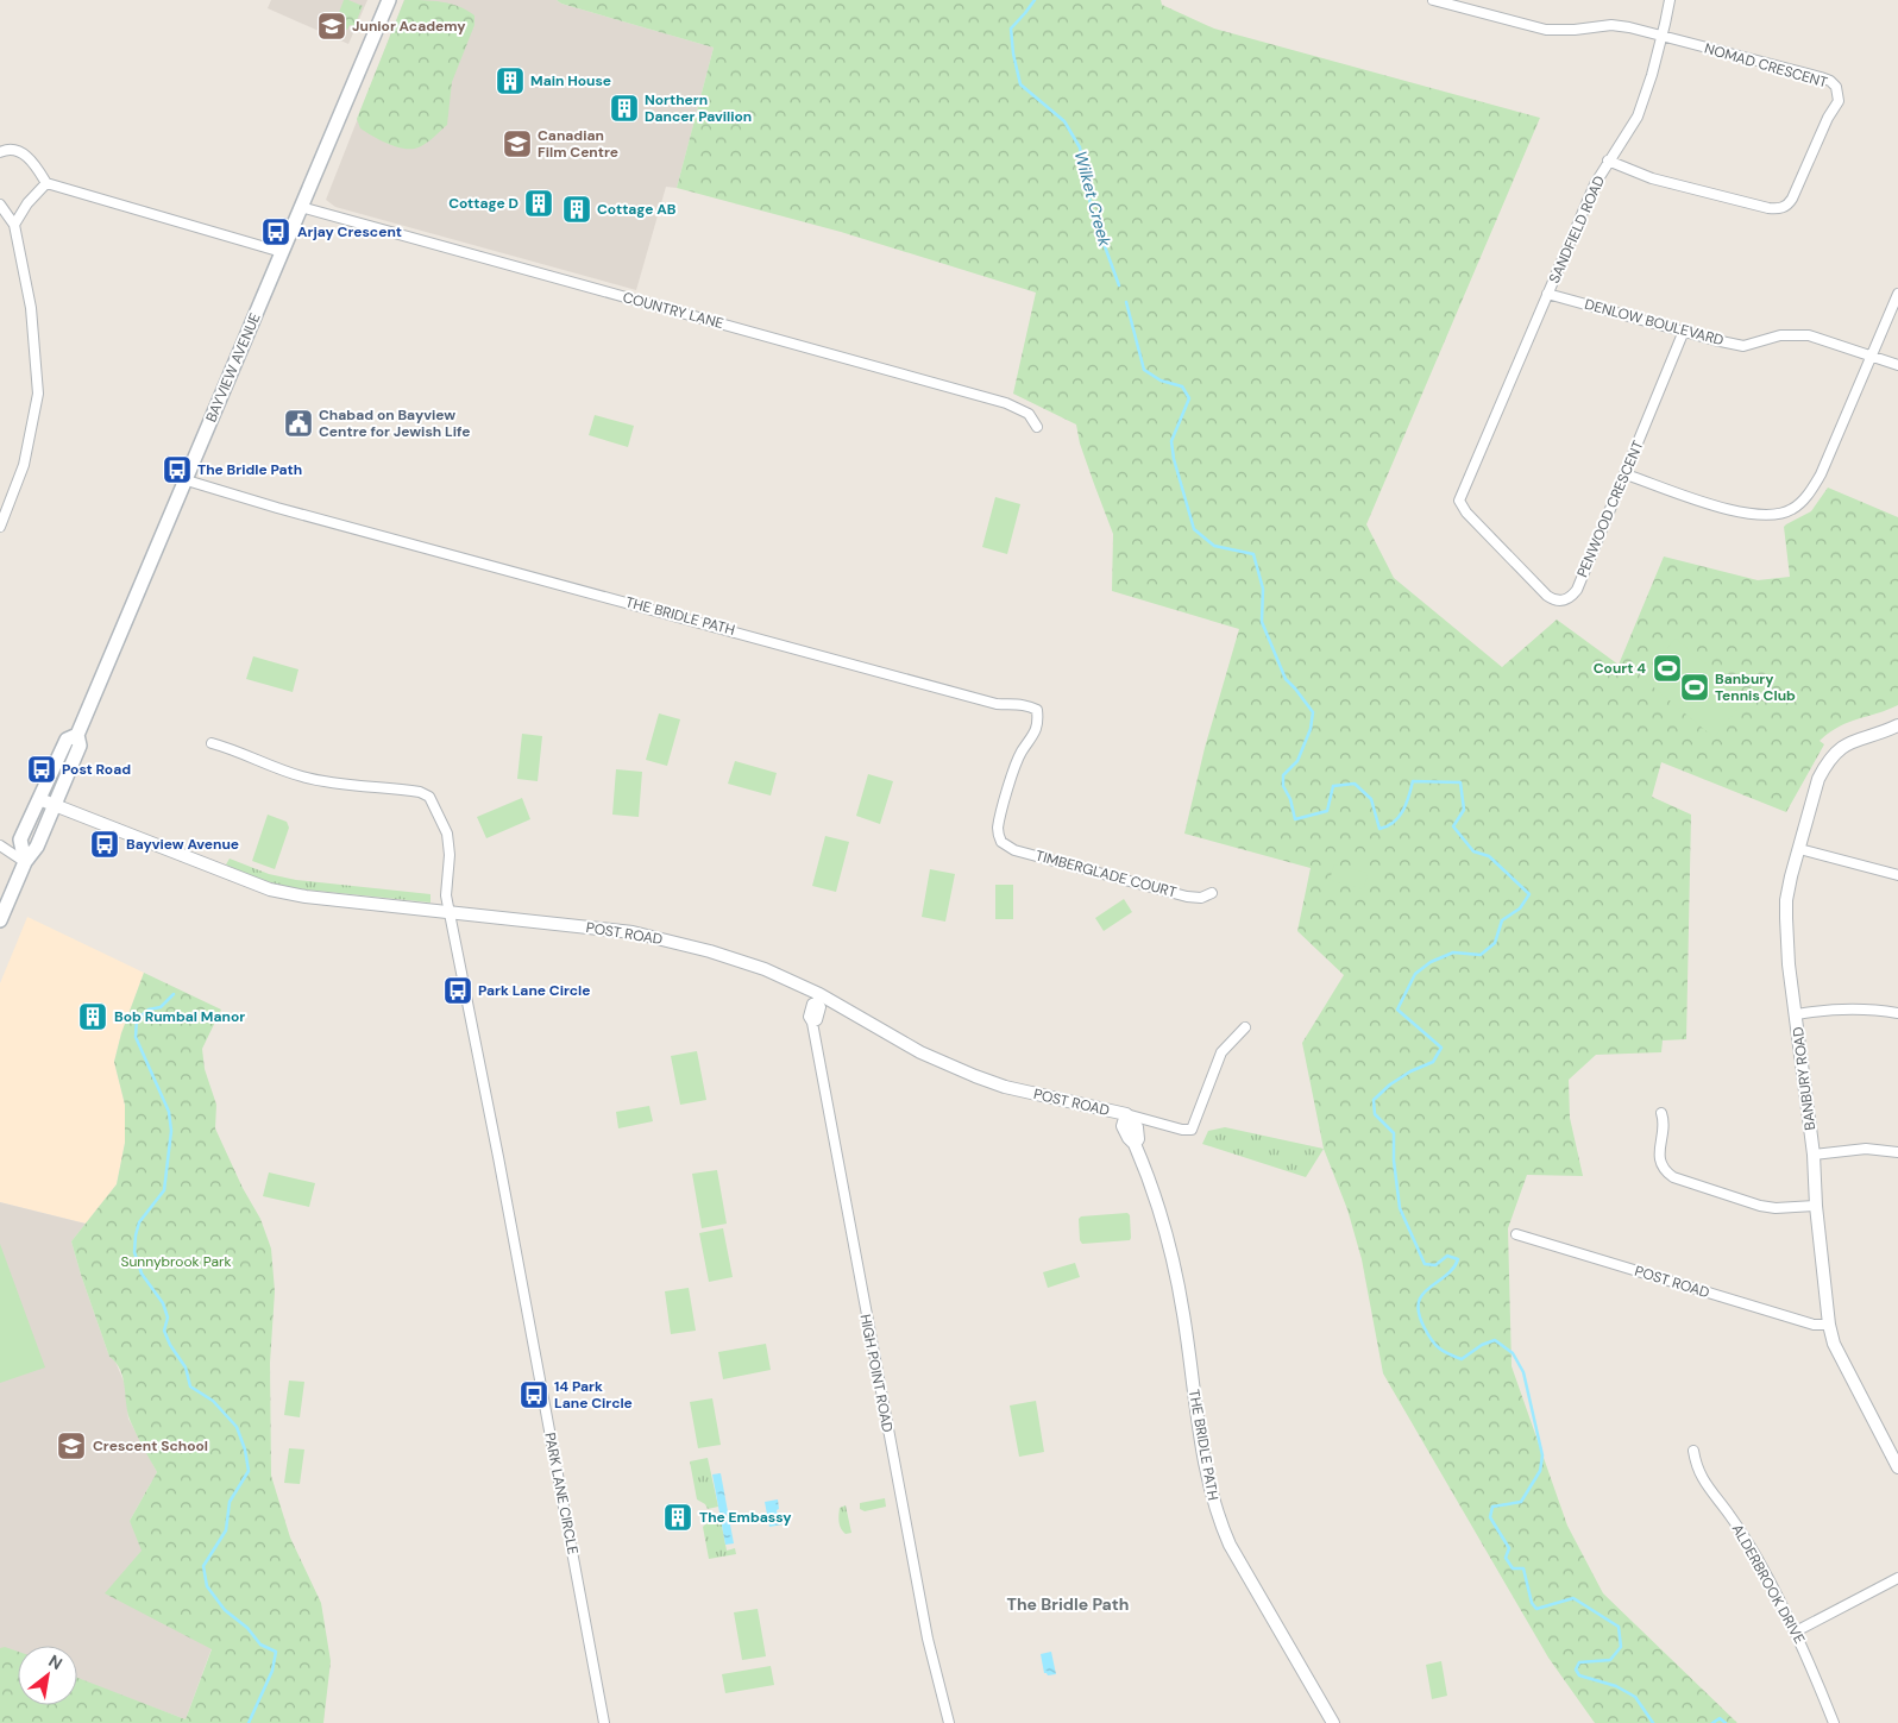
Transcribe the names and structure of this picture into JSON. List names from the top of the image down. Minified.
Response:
{"streets":{"main road":["BAYVIEW AVENUE"],"street":["NOMAD CRESCENT","SANDFIELD ROAD","COUNTRY LANE","DENLOW BOULEVARD","PENWOOD CRESCENT","THE BRIDLE PATH","TIMBERGLADE COURT","POST ROAD","BANBURY ROAD","HIGH POINT ROAD","PARK LANE CIRCLE","ALDERBROOK DRIVE"]},"crossings":[["NOMAD CRESCENT","SANDFIELD ROAD"],["SANDFIELD ROAD","DENLOW BOULEVARD"],["SANDFIELD ROAD","PENWOOD CRESCENT"],["COUNTRY LANE","BAYVIEW AVENUE"],["DENLOW BOULEVARD","PENWOOD CRESCENT"],["BAYVIEW AVENUE","THE BRIDLE PATH"],["BAYVIEW AVENUE","POST ROAD"],["THE BRIDLE PATH","TIMBERGLADE COURT"],["THE BRIDLE PATH","POST ROAD"],["POST ROAD","BANBURY ROAD"],["POST ROAD","HIGH POINT ROAD"],["POST ROAD","PARK LANE CIRCLE"]],"districts":["The Bridle Path"],"water":["Wilket Creek"],"parks":["Sunnybrook Park"],"places":{"school or university":["Junior Academy","Canadian Film Centre","Crescent School"],"building":["Main House","Northern Dancer Pavilion","Cottage D","Cottage AB","Bob Rumbal Manor","The Embassy"],"bus stop":["Arjay Crescent","The Bridle Path","Post Road","Bayview Avenue","Park Lane Circle","14 Park Lane Circle"],"public building":["Chabad on Bayview Centre for Jewish Life"],"sports":["Court 4","Banbury Tennis Club"]},"north":"top right"}
